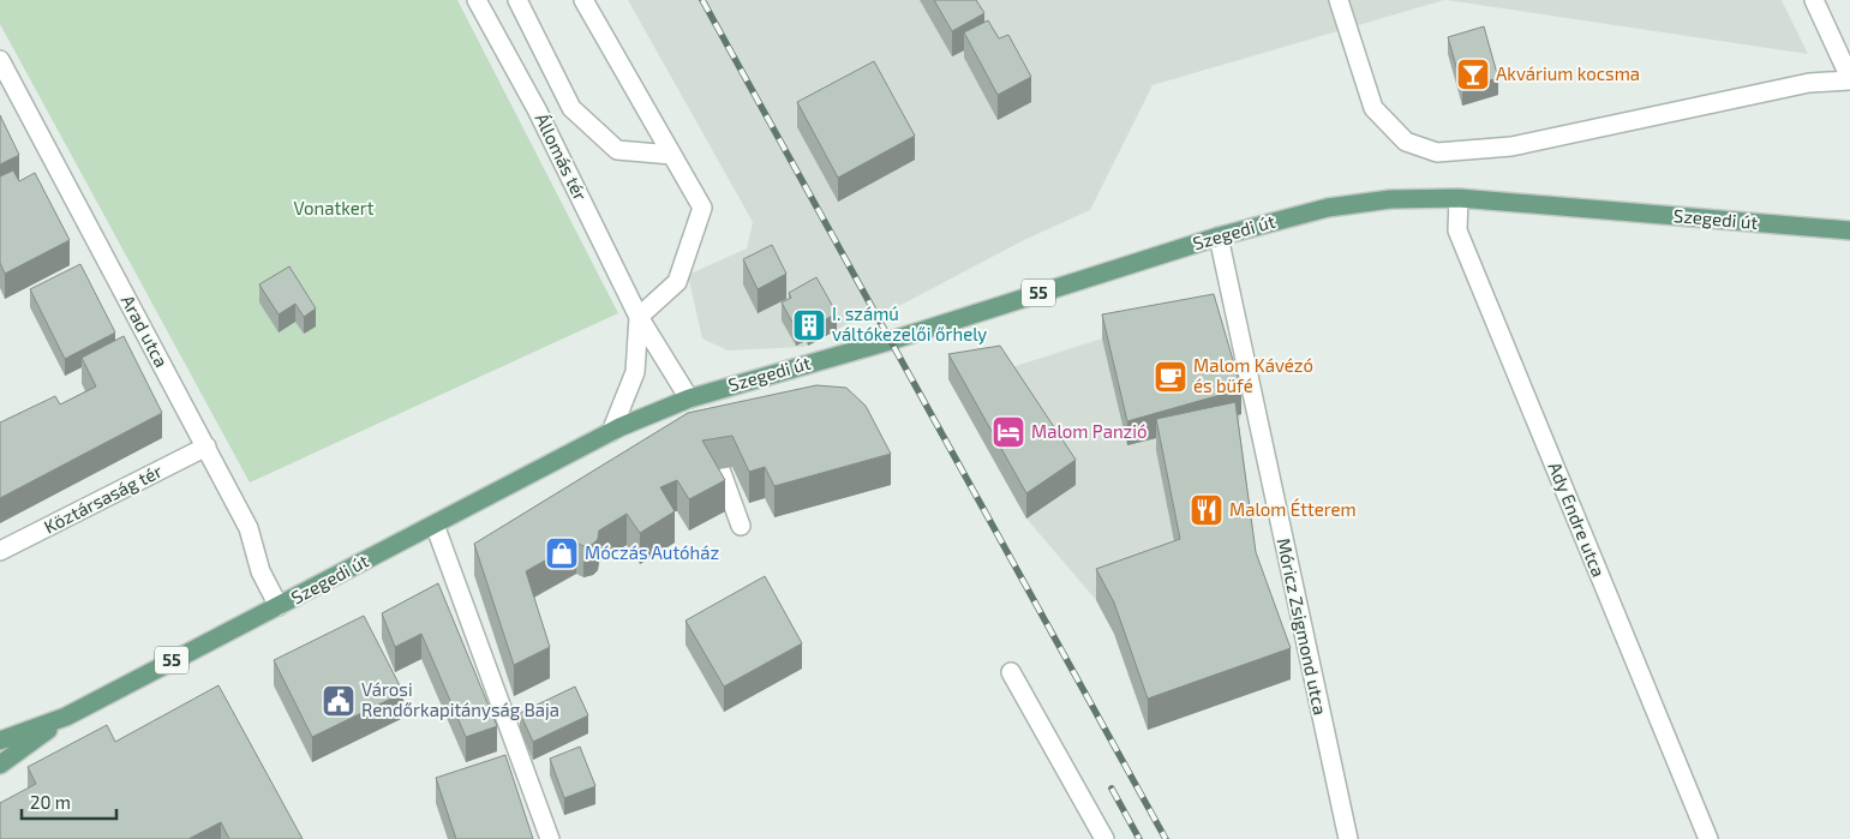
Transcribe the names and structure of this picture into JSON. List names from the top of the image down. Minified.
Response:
{"streets":{"main road":["Szegedi út","55"],"street":["Állomás tér","Arad utca","Köztársaság tér","Ady Endre utca","Móricz Zsigmond utca"]},"crossings":[["Állomás tér","Szegedi út"],["Szegedi út","Arad utca"],["Szegedi út","Ady Endre utca"],["Szegedi út","Móricz Zsigmond utca"],["Arad utca","Köztársaság tér"]],"parks":["Vonatkert"],"places":{"bar":["Akvárium kocsma"],"building":["I. számú váltókezelői őrhely"],"cafe":["Malom Kávézó és büfé"],"hotel":["Malom Panzió"],"restaurant":["Malom Étterem"],"shop":["Móczás Autóház"],"public building":["Városi Rendőrkapitányság Baja"]},"scale_bar":"20 m"}
